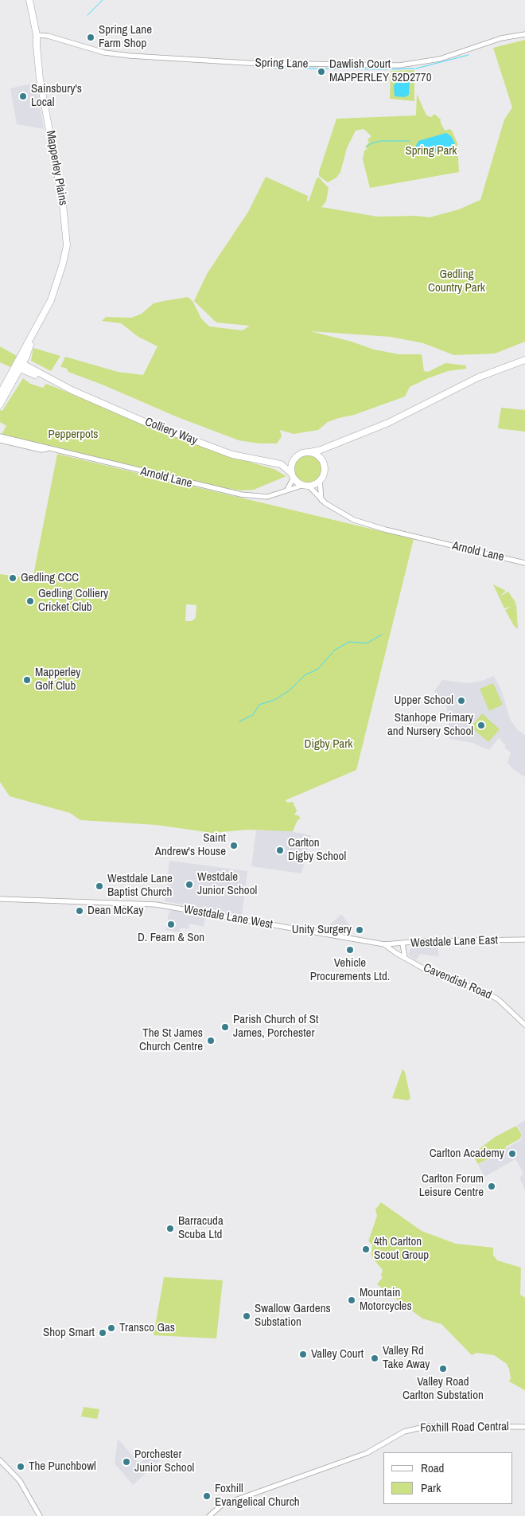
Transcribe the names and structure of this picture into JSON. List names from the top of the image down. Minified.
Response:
{"streets":{"main road":["Mapperley Plains","Colliery Way"],"street":["Spring Lane","Arnold Lane","Westdale Lane West","Westdale Lane East","Cavendish Road","Foxhill Road Central"]},"crossings":[["Spring Lane","Mapperley Plains"],["Mapperley Plains","Colliery Way"],["Colliery Way","Arnold Lane"],["Westdale Lane West","Westdale Lane East"],["Westdale Lane West","Cavendish Road"],["Westdale Lane East","Cavendish Road"]],"parks":["Spring Park","Gedling Country Park","Pepperpots","Digby Park"],"places":["Spring Lane Farm Shop","Dawlish Court MAPPERLEY 52D2770","Sainsbury's Local","Gedling CCC","Gedling Colliery Cricket Club","Mapperley Golf Club","Upper School","Stanhope Primary and Nursery School","Saint Andrew's House","Carlton Digby School","Westdale Junior School","Westdale Lane Baptist Church","Dean McKay","D. Fearn & Son","Unity Surgery","Vehicle Procurements Ltd.","Parish Church of St James, Porchester","The St James Church Centre","Carlton Academy","Carlton Forum Leisure Centre","Barracuda Scuba Ltd","4th Carlton Scout Group","Mountain Motorcycles","Swallow Gardens Substation","Transco Gas","Shop Smart","Valley Court","Valley Rd Take Away","Valley Road Carlton Substation","Porchester Junior School","The Punchbowl","Foxhill Evangelical Church"],"legend":["Road","Park"]}
